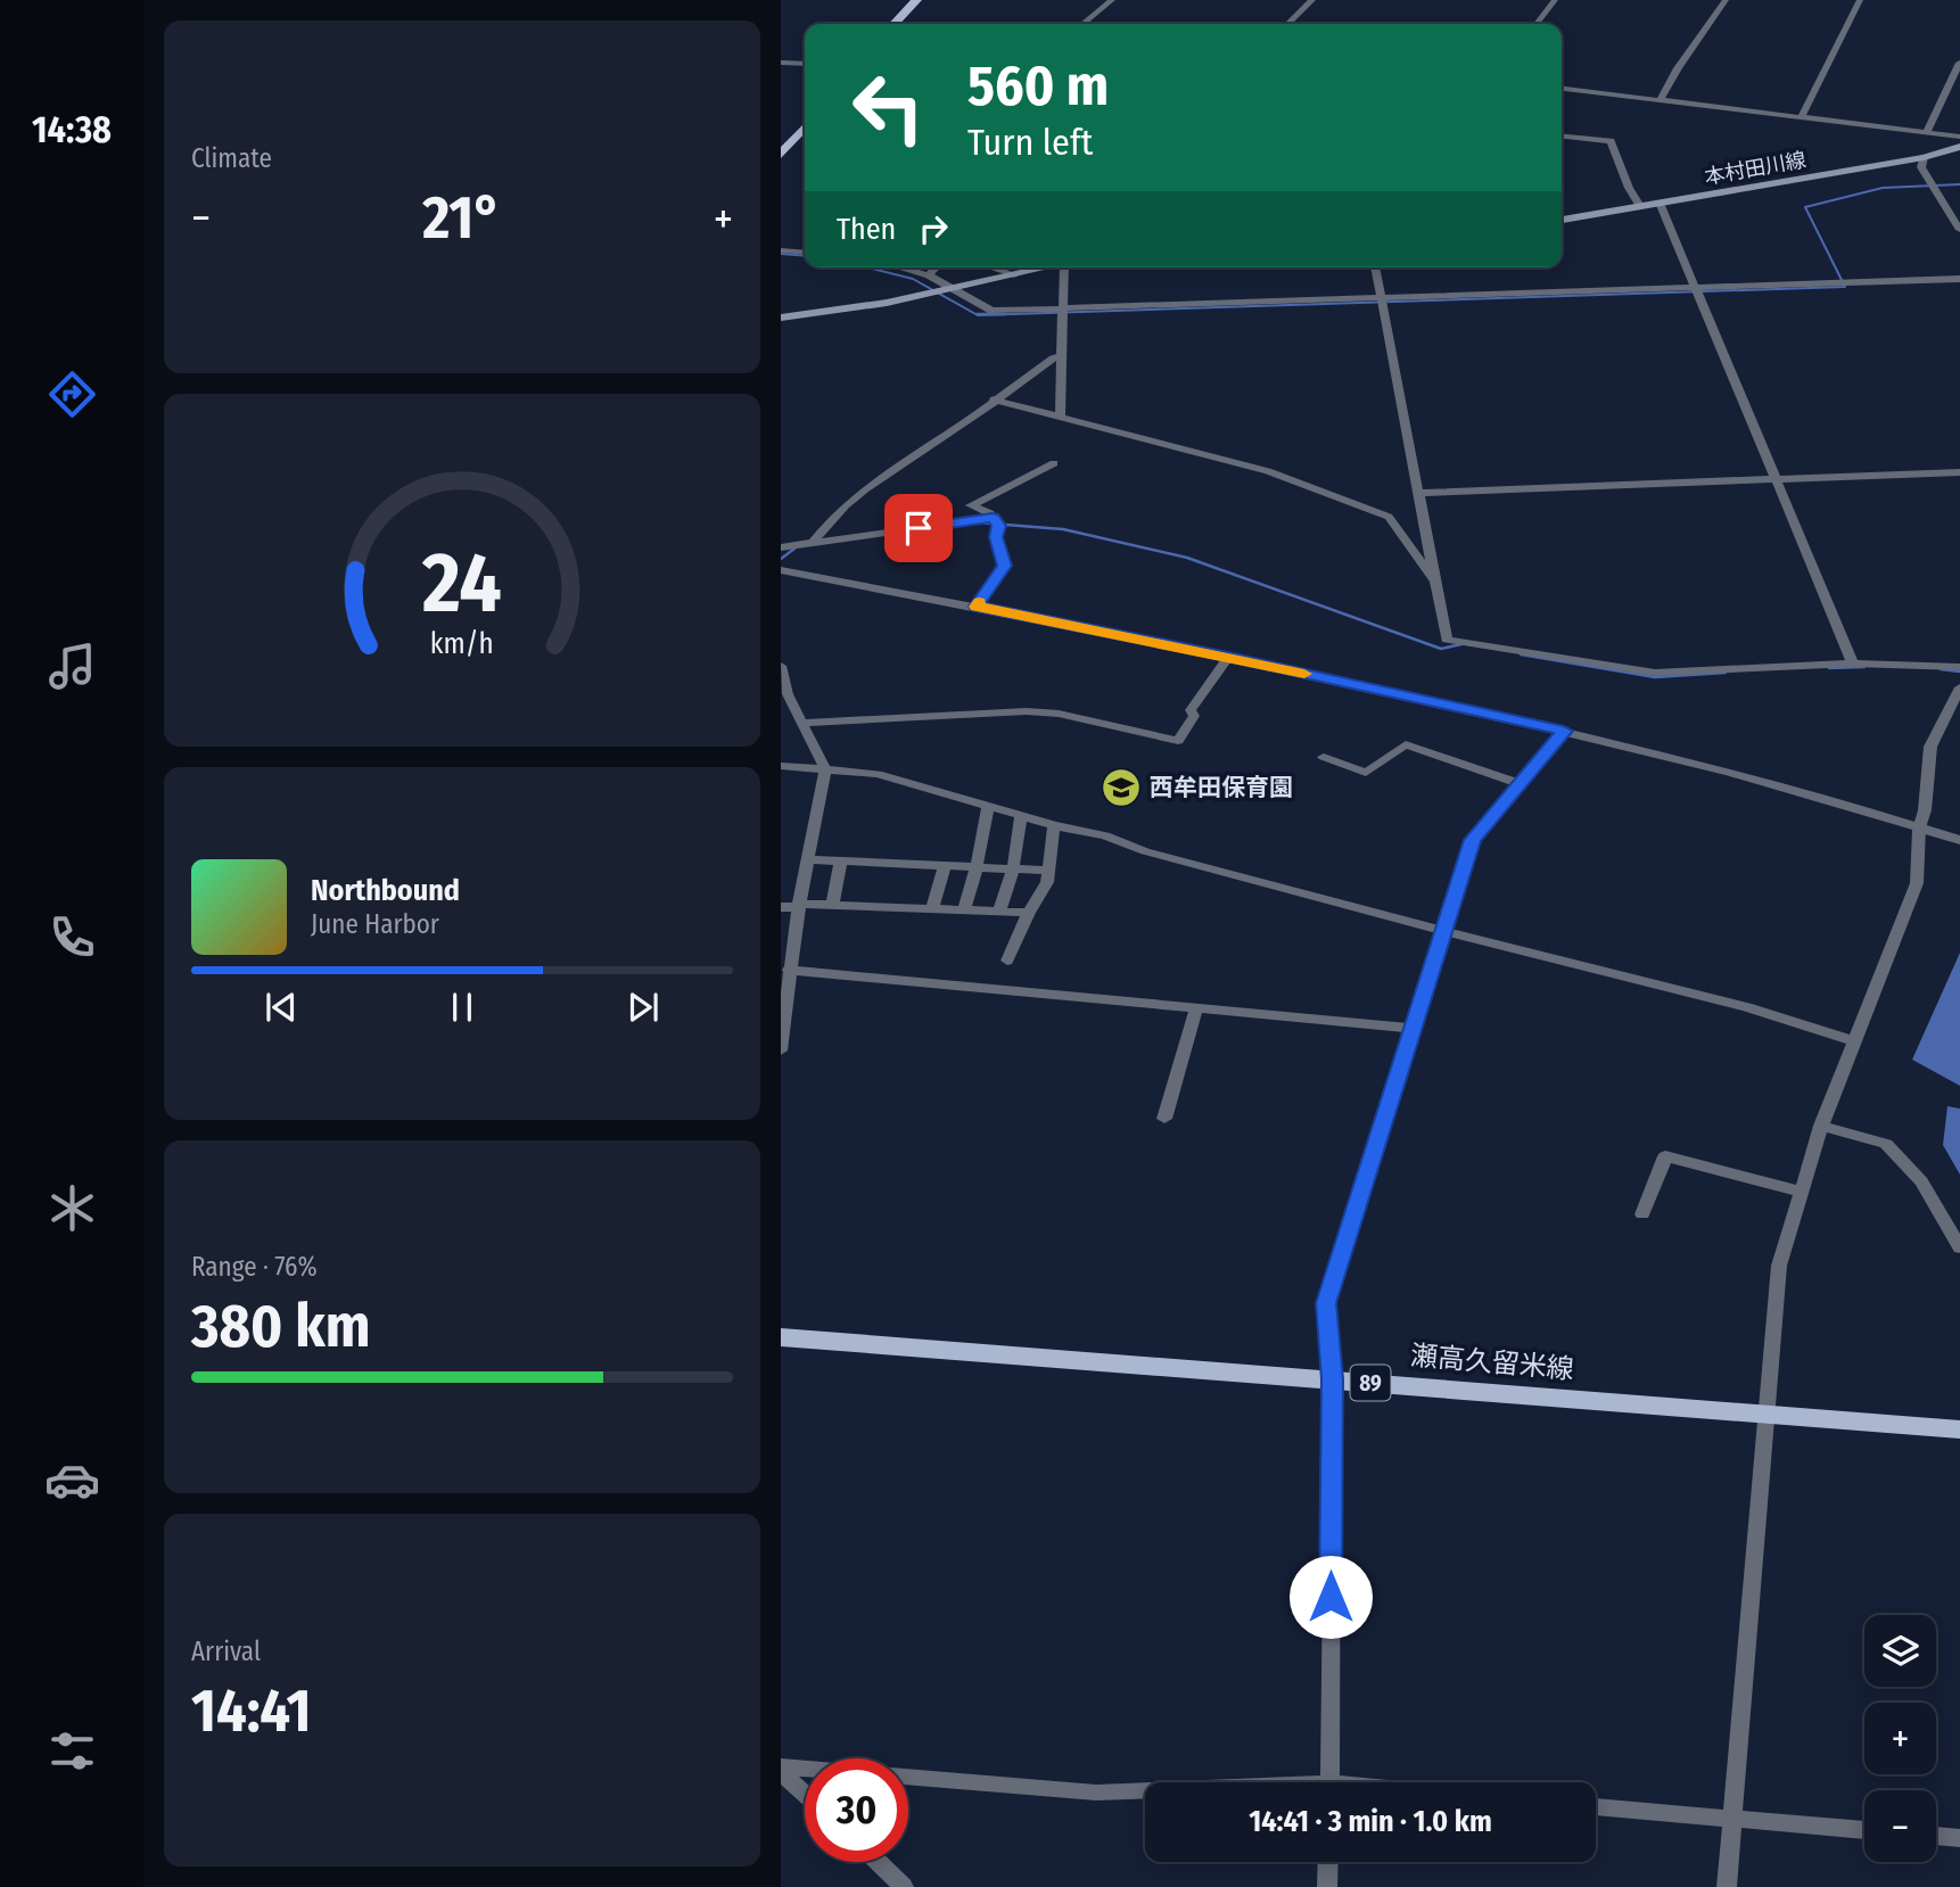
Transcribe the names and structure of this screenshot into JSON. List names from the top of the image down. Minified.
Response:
{"streets":{"main road":["本村田川線","瀬高久留米線","89"]},"places":{"school or university":["西牟田保育園"]},"page":{"tabs":"14:38","tile":["Climate",["Range · 76%","380 km"],["Arrival","14:41"]],"turn":["560 m","Turn left"],"heat":["−","21°","+"],"then":"Then","song":["Northbound","June Harbor"],"map_buttons":["+","−"],"limit":"30","trip":"14:41 · 3 min · 1.0 km","gauge":["24","km/h"]}}
